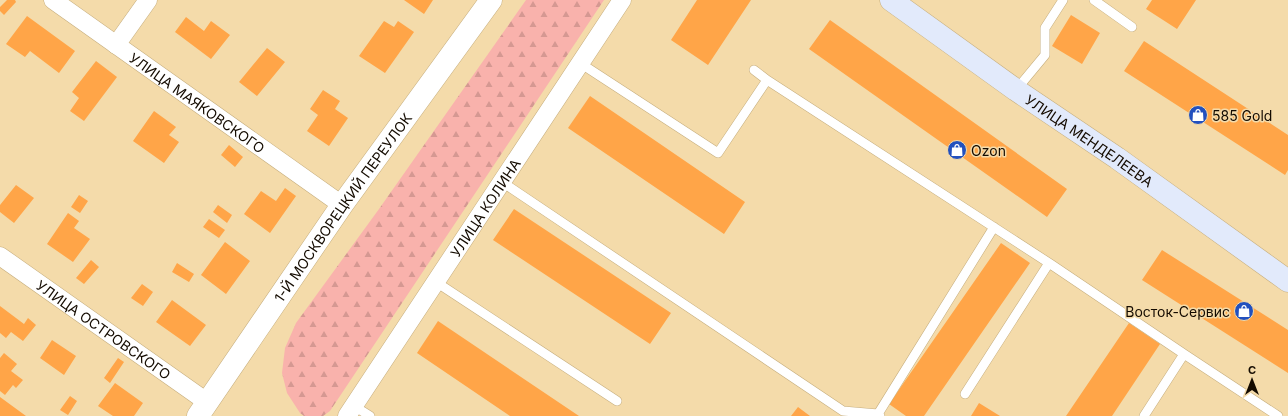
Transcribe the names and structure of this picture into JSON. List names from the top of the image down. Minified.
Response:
{"streets":{"main road":["УЛИЦА МЕНДЕЛЕЕВА"],"street":["УЛИЦА МАЯКОВСКОГО","1-Й МОСКВОРЕЦКИЙ ПЕРЕУЛОК","УЛИЦА КОЛИНА","УЛИЦА ОСТРОВСКОГО"]},"crossings":[["УЛИЦА МАЯКОВСКОГО","1-Й МОСКВОРЕЦКИЙ ПЕРЕУЛОК"],["1-Й МОСКВОРЕЦКИЙ ПЕРЕУЛОК","УЛИЦА ОСТРОВСКОГО"]],"places":{"shop":["585 Gold","Ozon","Восток-Сервис"]},"north":"top"}
